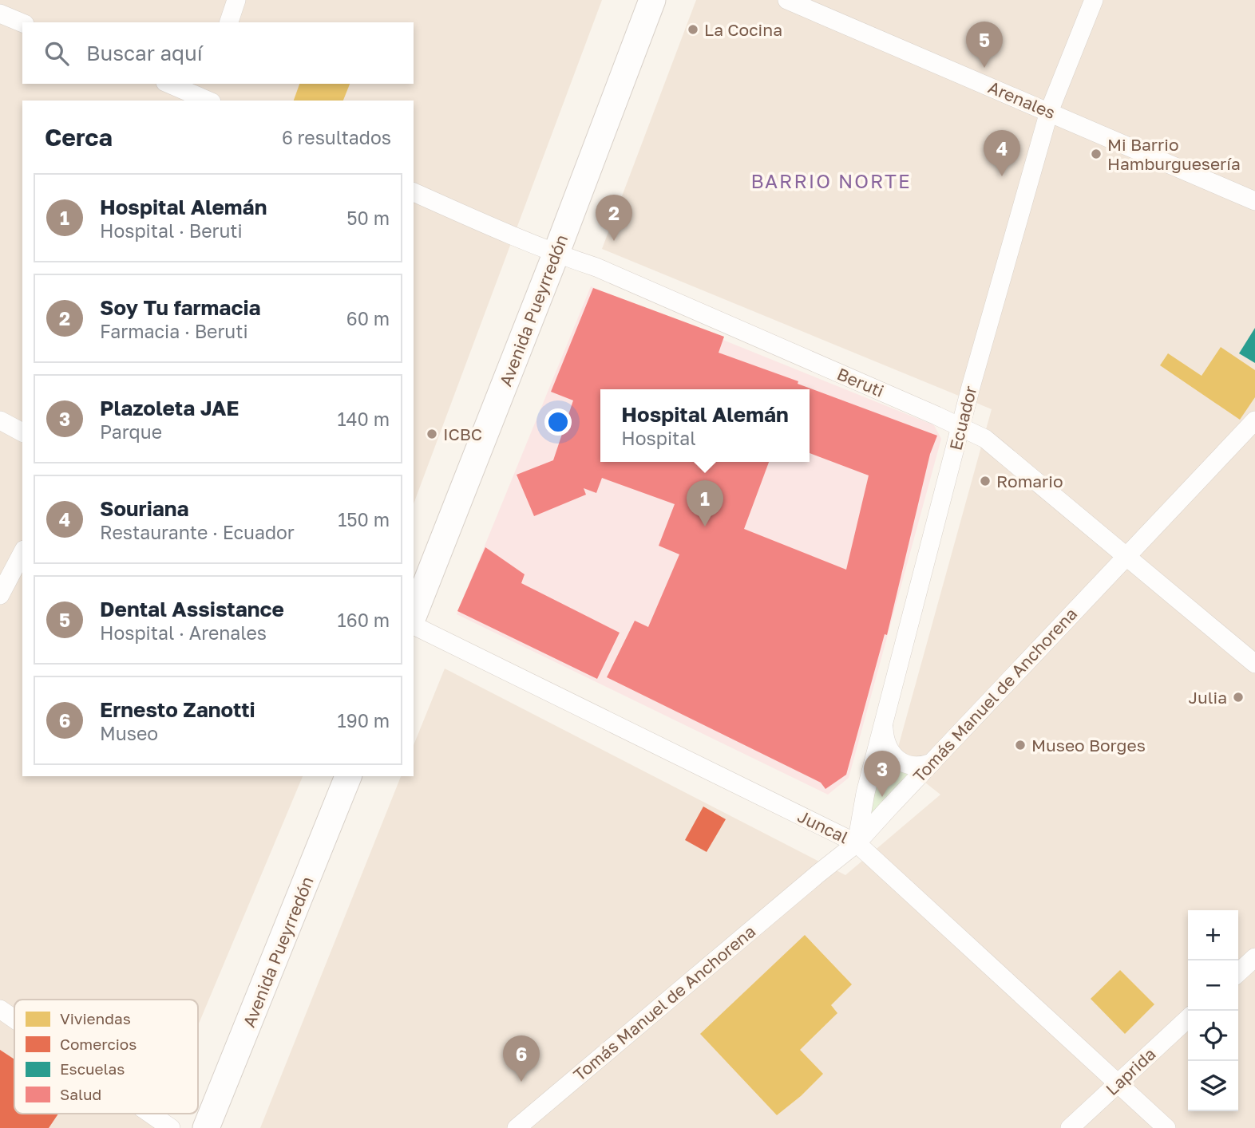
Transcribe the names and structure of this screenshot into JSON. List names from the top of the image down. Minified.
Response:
{"streets":{"main road":["Avenida Pueyrredón"],"street":["Arenales","Beruti","Ecuador","Tomás Manuel de Anchorena","Juncal","Laprida"]},"crossings":[["Arenales","Ecuador"],["Avenida Pueyrredón","Beruti"],["Beruti","Ecuador"],["Beruti","Tomás Manuel de Anchorena"],["Ecuador","Tomás Manuel de Anchorena"],["Ecuador","Juncal"],["Tomás Manuel de Anchorena","Juncal"],["Juncal","Laprida"]],"districts":["BARRIO NORTE"],"places":["La Cocina","Mi Barrio Hamburguesería","ICBC","Romario","Julia","Museo Borges"],"legend":["Viviendas","Comercios","Escuelas","Salud"],"page":{"pins":["5","4","2","1","3","6"],"search":"Buscar aquí","heading":["Cerca","6 resultados"],"list":[{"mark":"1","name":"Hospital Alemán","note":"Hospital · Beruti","value":"50 m"},{"mark":"2","name":"Soy Tu farmacia","note":"Farmacia · Beruti","value":"60 m"},{"mark":"3","name":"Plazoleta JAE","note":"Parque","value":"140 m"},{"mark":"4","name":"Souriana","note":"Restaurante · Ecuador","value":"150 m"},{"mark":"5","name":"Dental Assistance","note":"Hospital · Arenales","value":"160 m"},{"mark":"6","name":"Ernesto Zanotti","note":"Museo","value":"190 m"}],"popup":["Hospital Alemán","Hospital"],"map_buttons":["+","−"]}}
